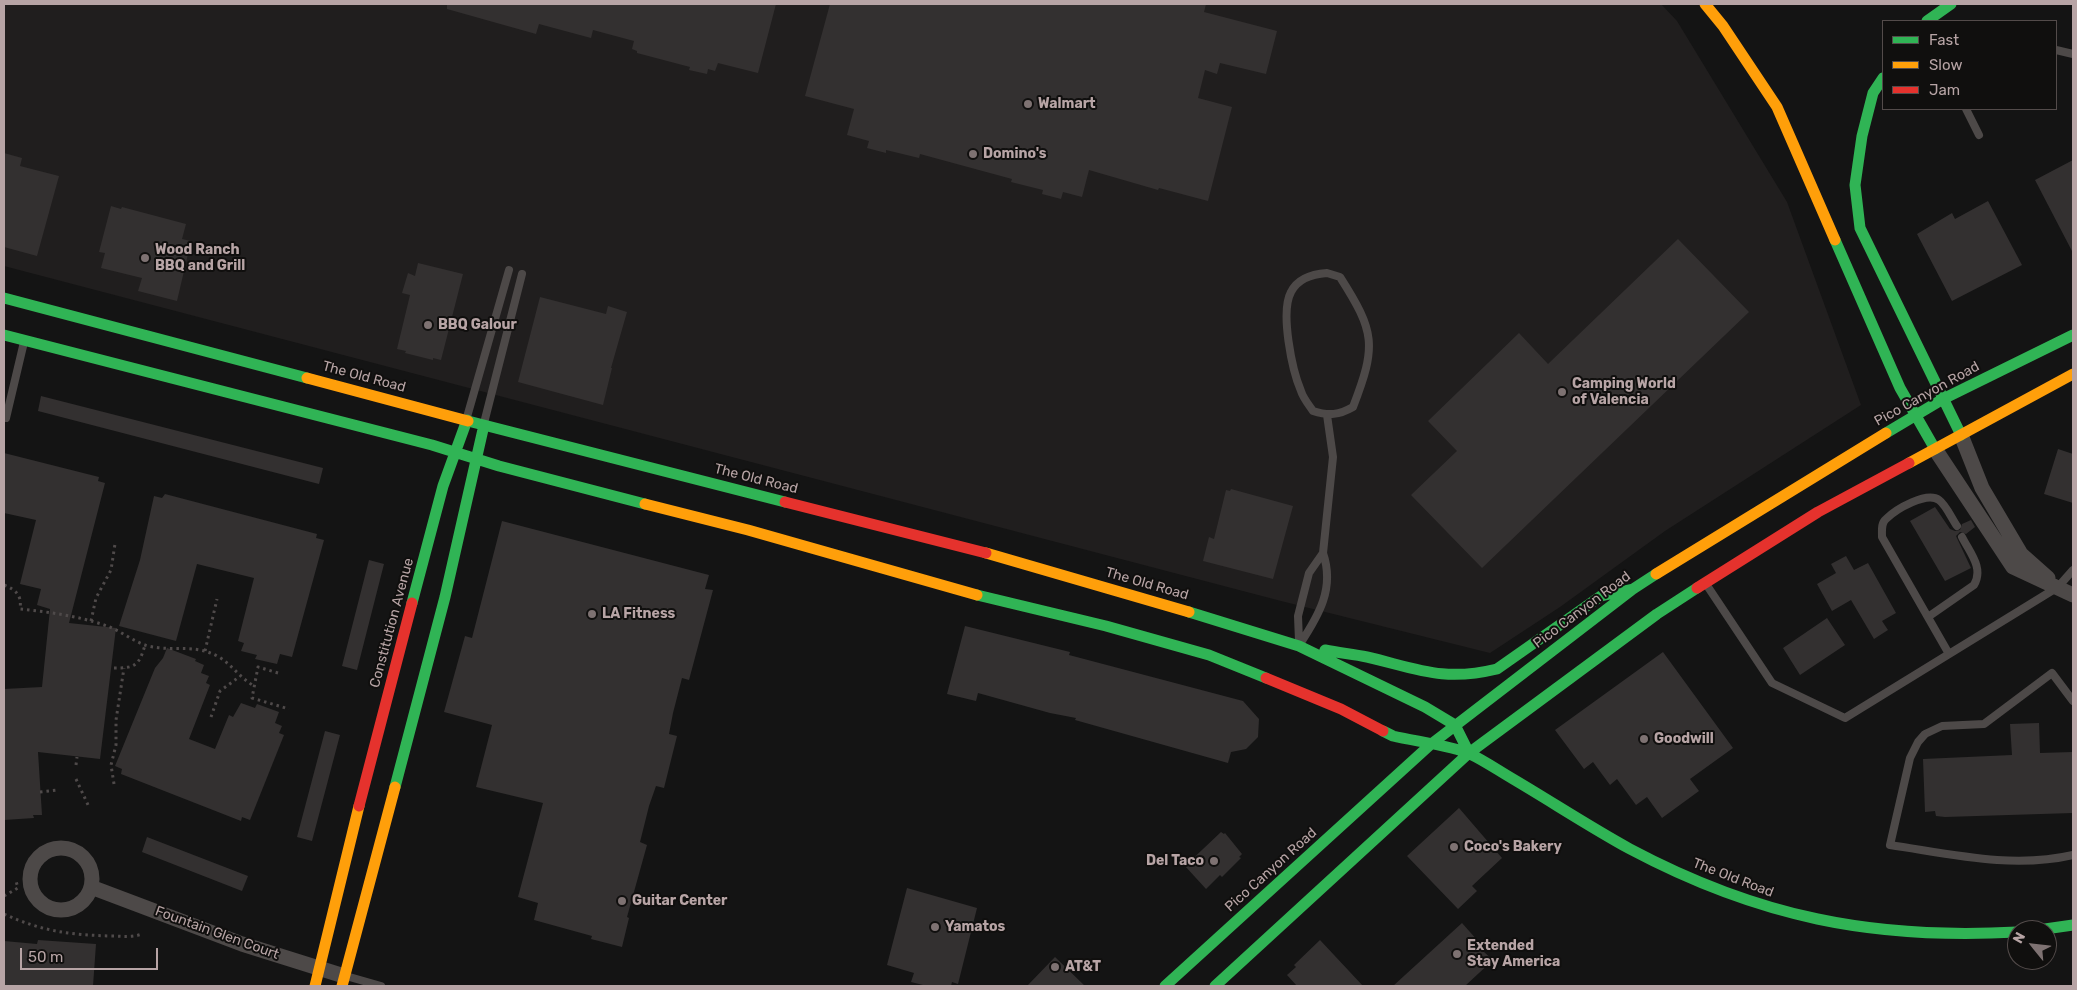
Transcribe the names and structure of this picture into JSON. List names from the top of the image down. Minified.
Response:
{"streets":{"main road":["The Old Road","Pico Canyon Road","Constitution Avenue"],"street":["Fountain Glen Court"]},"crossings":[["The Old Road","Pico Canyon Road"],["The Old Road","Constitution Avenue"],["Constitution Avenue","Fountain Glen Court"]],"places":["Walmart","Domino's","Wood Ranch BBQ and Grill","BBQ Galour","Camping World of Valencia","LA Fitness","Goodwill","Coco's Bakery","Del Taco","Guitar Center","Yamatos","Extended Stay America","AT&T"],"legend":["Fast","Slow","Jam"],"scale_bar":"50 m","north":"top left"}
